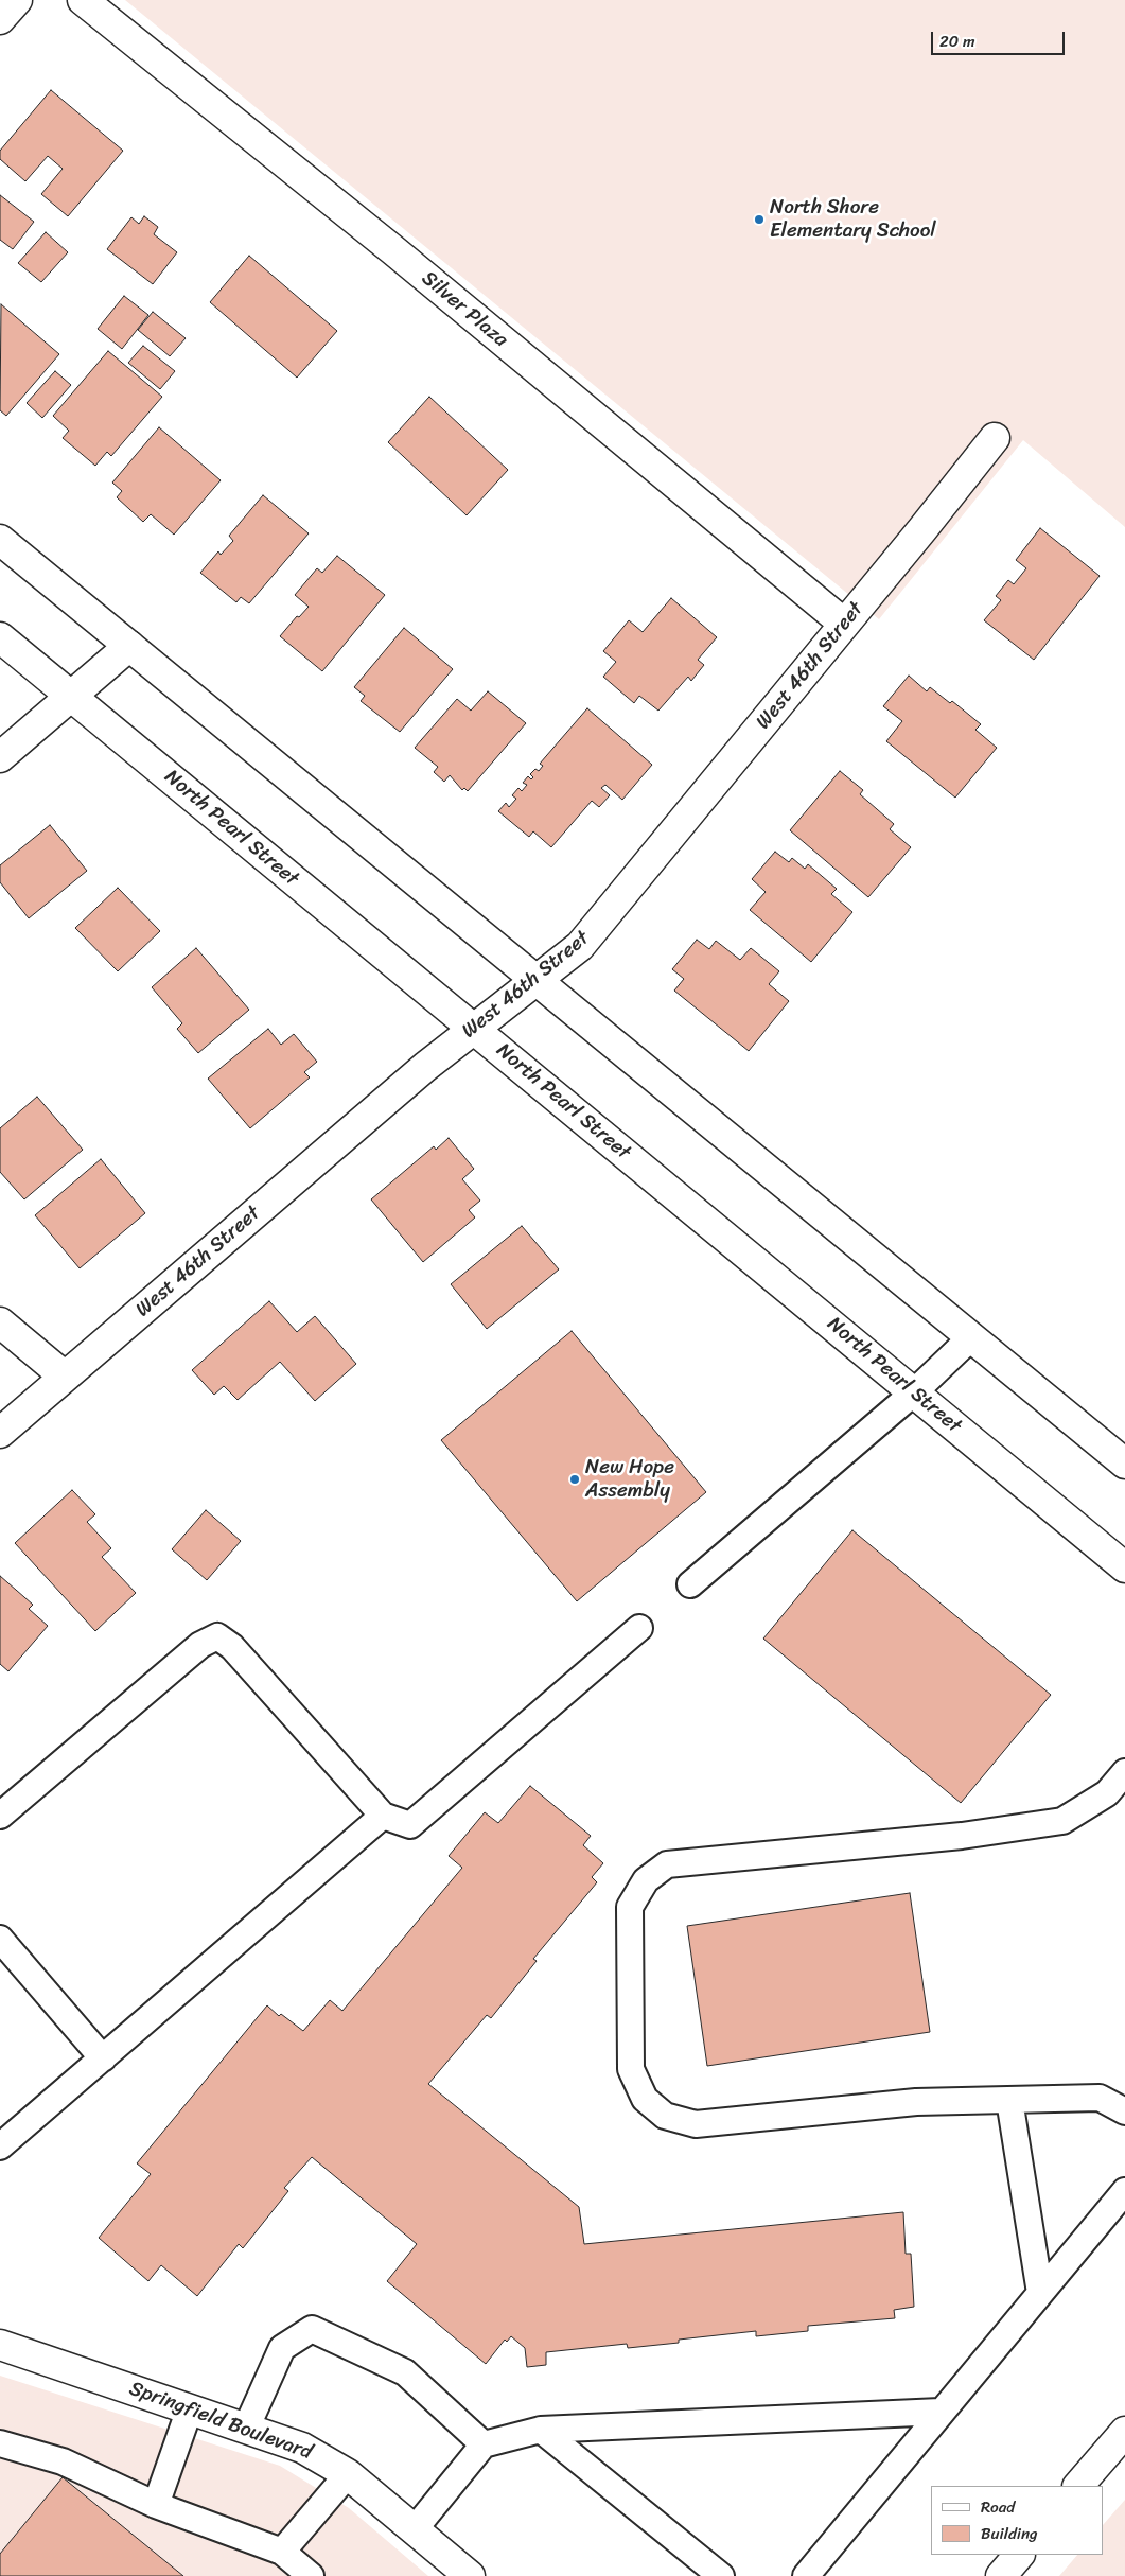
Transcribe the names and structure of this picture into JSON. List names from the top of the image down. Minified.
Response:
{"streets":{"street":["Silver Plaza","West 46th Street","North Pearl Street","Springfield Boulevard"]},"crossings":[["Silver Plaza","West 46th Street"],["West 46th Street","North Pearl Street"]],"places":["North Shore Elementary School","New Hope Assembly"],"legend":["Road","Building"],"scale_bar":"20 m"}
